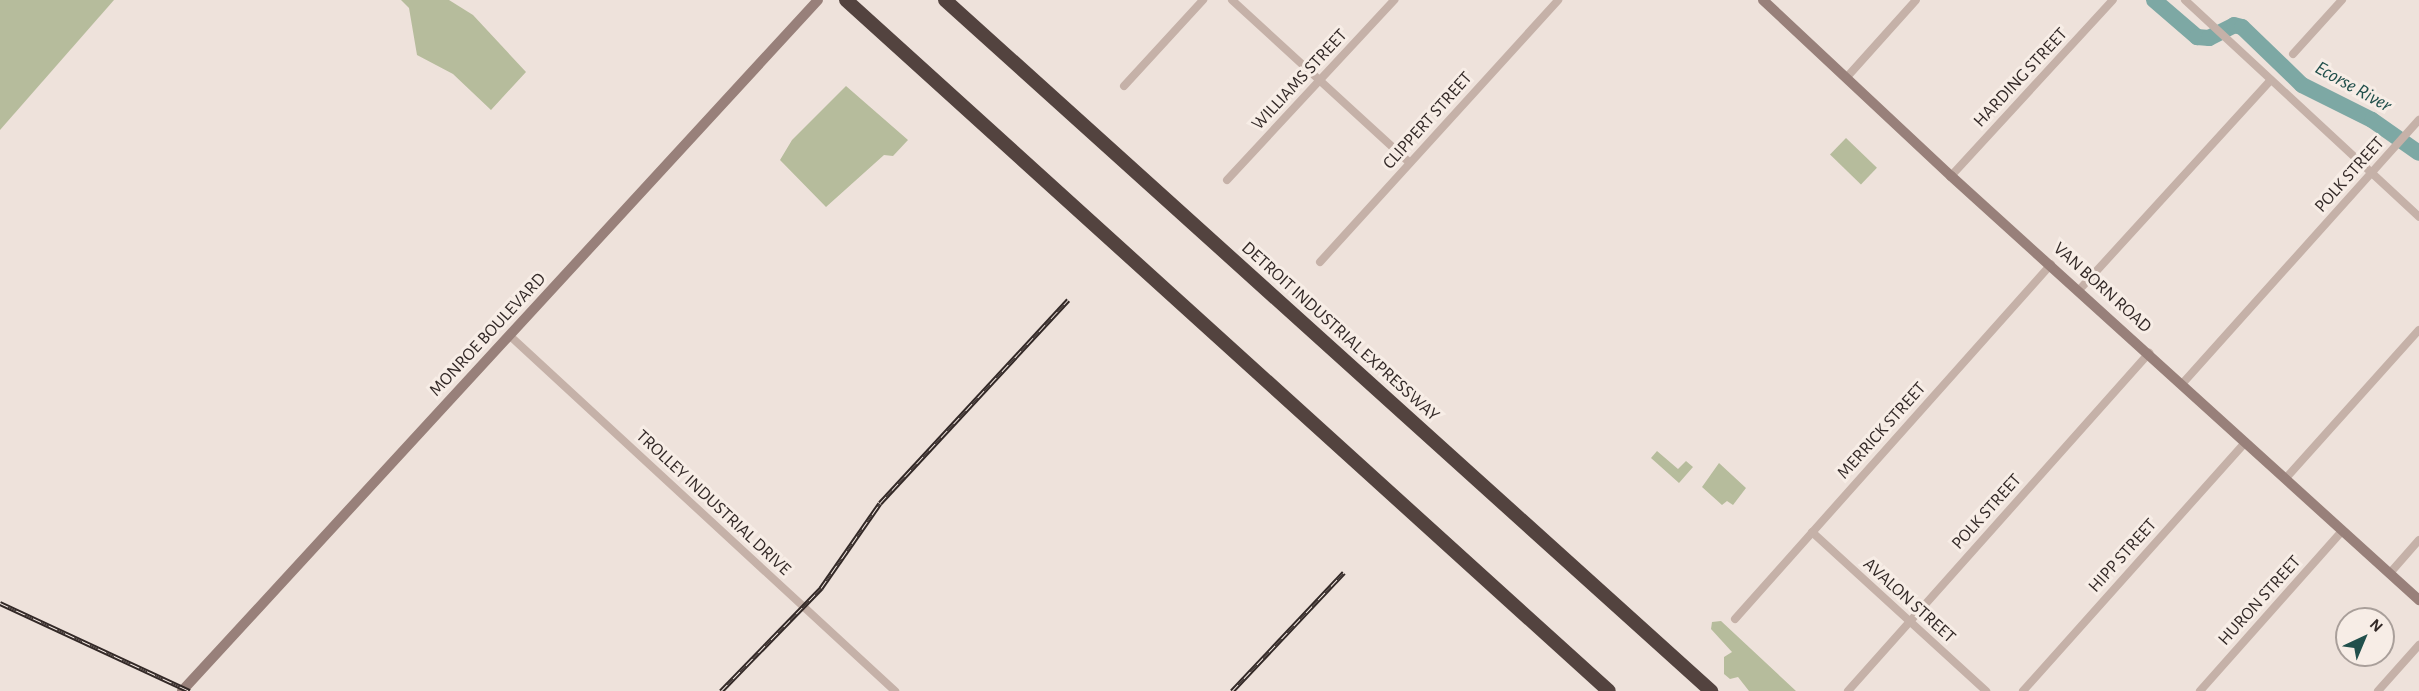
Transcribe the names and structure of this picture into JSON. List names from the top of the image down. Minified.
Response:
{"streets":{"highway":["DETROIT INDUSTRIAL EXPRESSWAY"],"street":["HARDING STREET","WILLIAMS STREET","CLIPPERT STREET","POLK STREET","VAN BORN ROAD","MONROE BOULEVARD","MERRICK STREET","TROLLEY INDUSTRIAL DRIVE","HIPP STREET","AVALON STREET","HURON STREET"]},"crossings":[["HARDING STREET","VAN BORN ROAD"],["POLK STREET","VAN BORN ROAD"],["POLK STREET","AVALON STREET"],["VAN BORN ROAD","MERRICK STREET"],["VAN BORN ROAD","HIPP STREET"],["VAN BORN ROAD","HURON STREET"],["MONROE BOULEVARD","TROLLEY INDUSTRIAL DRIVE"],["MERRICK STREET","AVALON STREET"]],"water":["Ecorse River"],"north":"top right"}
